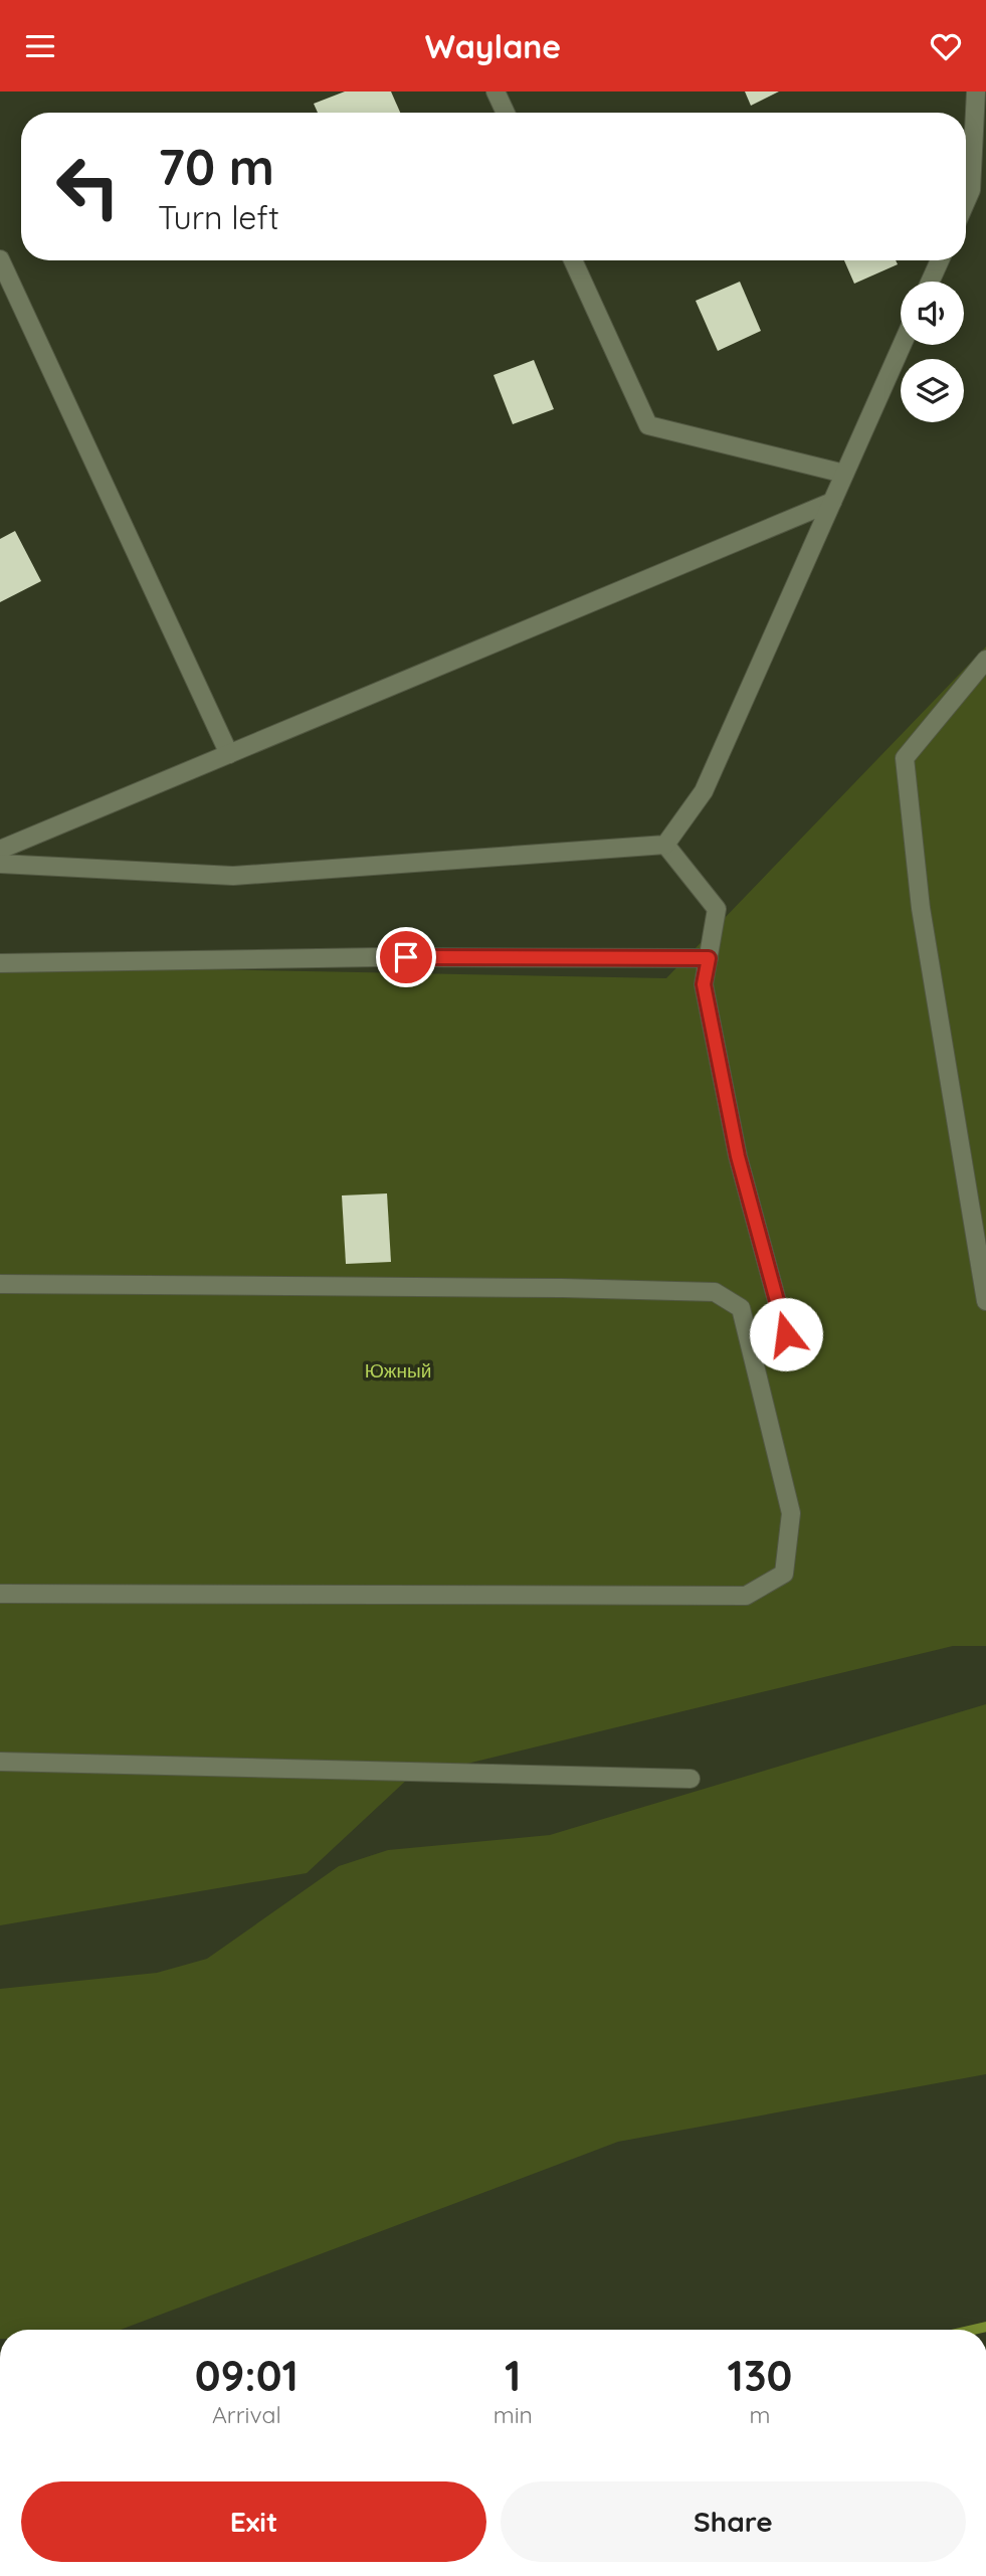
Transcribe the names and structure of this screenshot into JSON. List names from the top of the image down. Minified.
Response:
{"parks":["Южный"],"page":{"header":"Waylane","turn":["70 m","Turn left"],"eta":["09:01","Arrival","1","min","130","m"],"buttons":["Exit","Share"]}}
